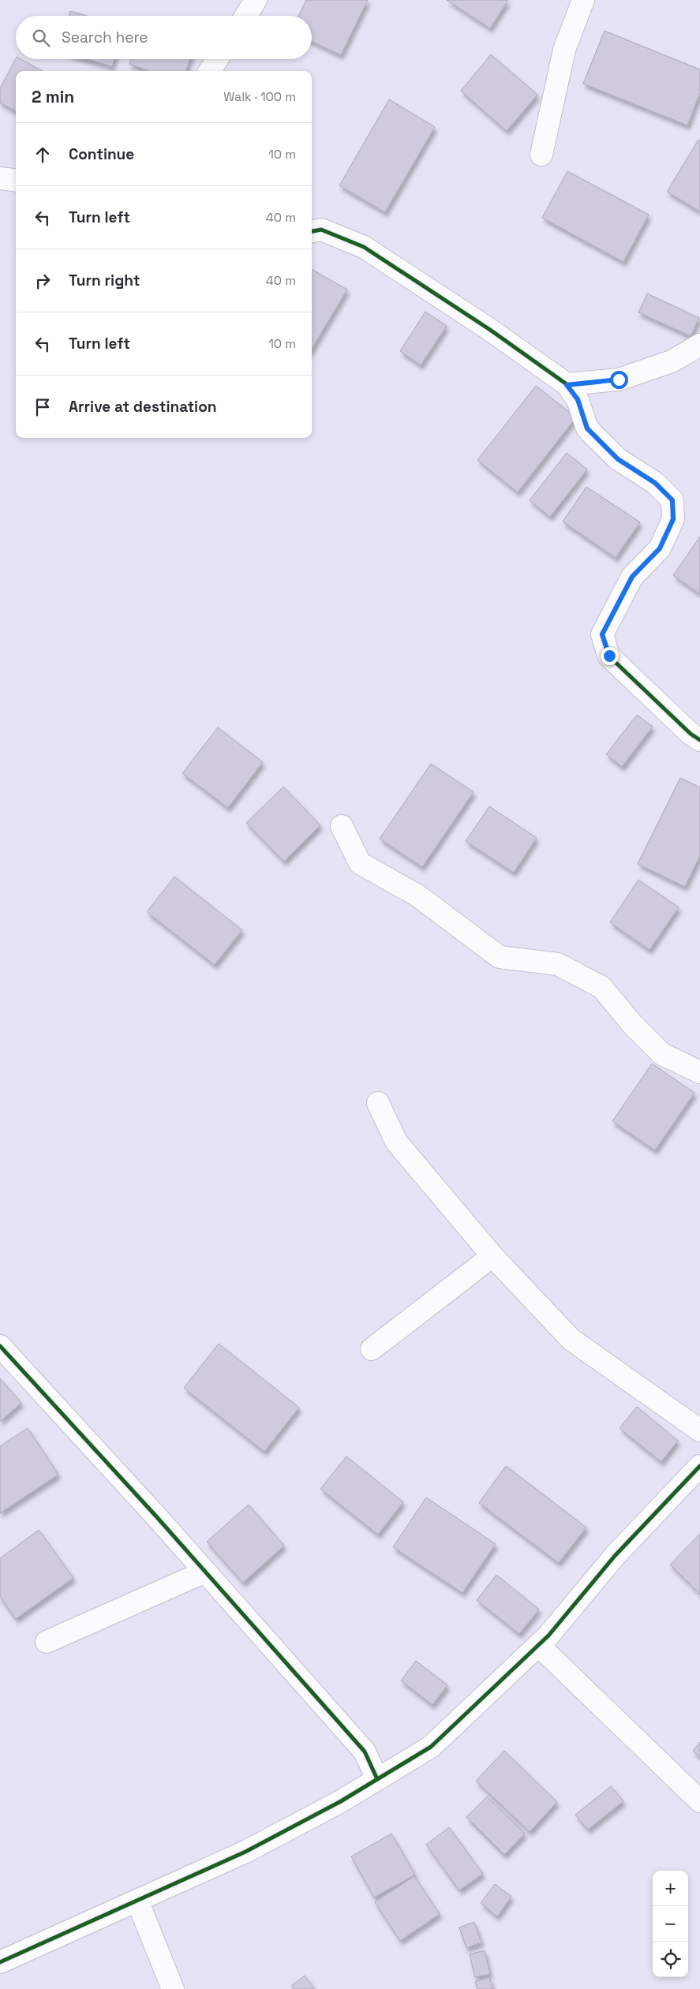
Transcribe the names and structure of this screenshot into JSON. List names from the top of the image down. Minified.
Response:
{"page":{"search":"Search here","heading":["2 min","Walk · 100 m"],"list":[["Continue","10 m"],["Turn left","40 m"],["Turn right","40 m"],["Turn left","10 m"],"Arrive at destination"],"map_buttons":["+","−"]}}
